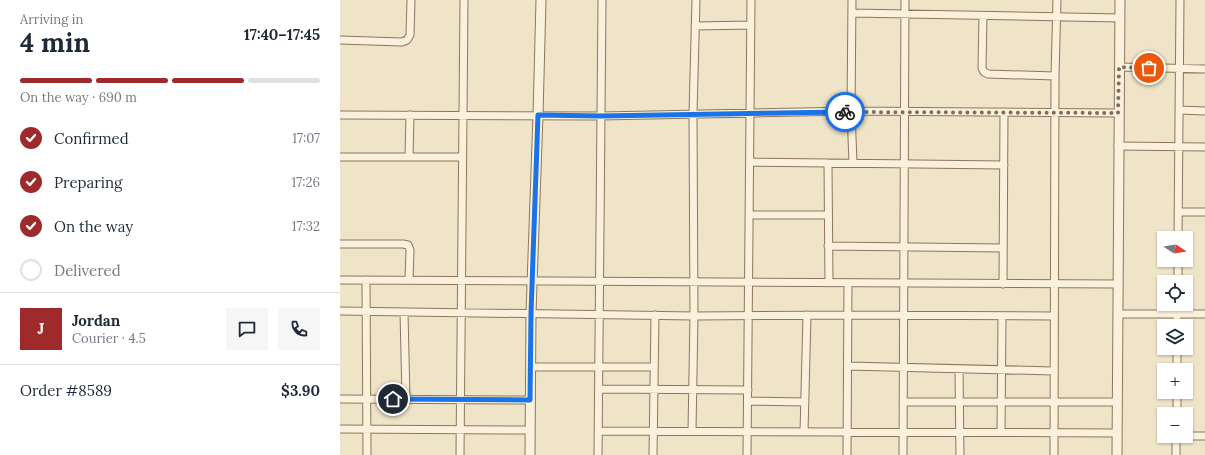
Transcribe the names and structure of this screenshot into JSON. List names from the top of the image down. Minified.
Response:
{"north":"right","page":{"heading":["4 min","Arriving in","17:40–17:45"],"panel":["Jordan","Courier · 4.5","Order #8589","$3.90"],"bar":"On the way · 690 m","list":[["Confirmed","17:07"],["Preparing","17:26"],["On the way","17:32"],"Delivered"],"map_buttons":["+","−"],"round":"J"}}
